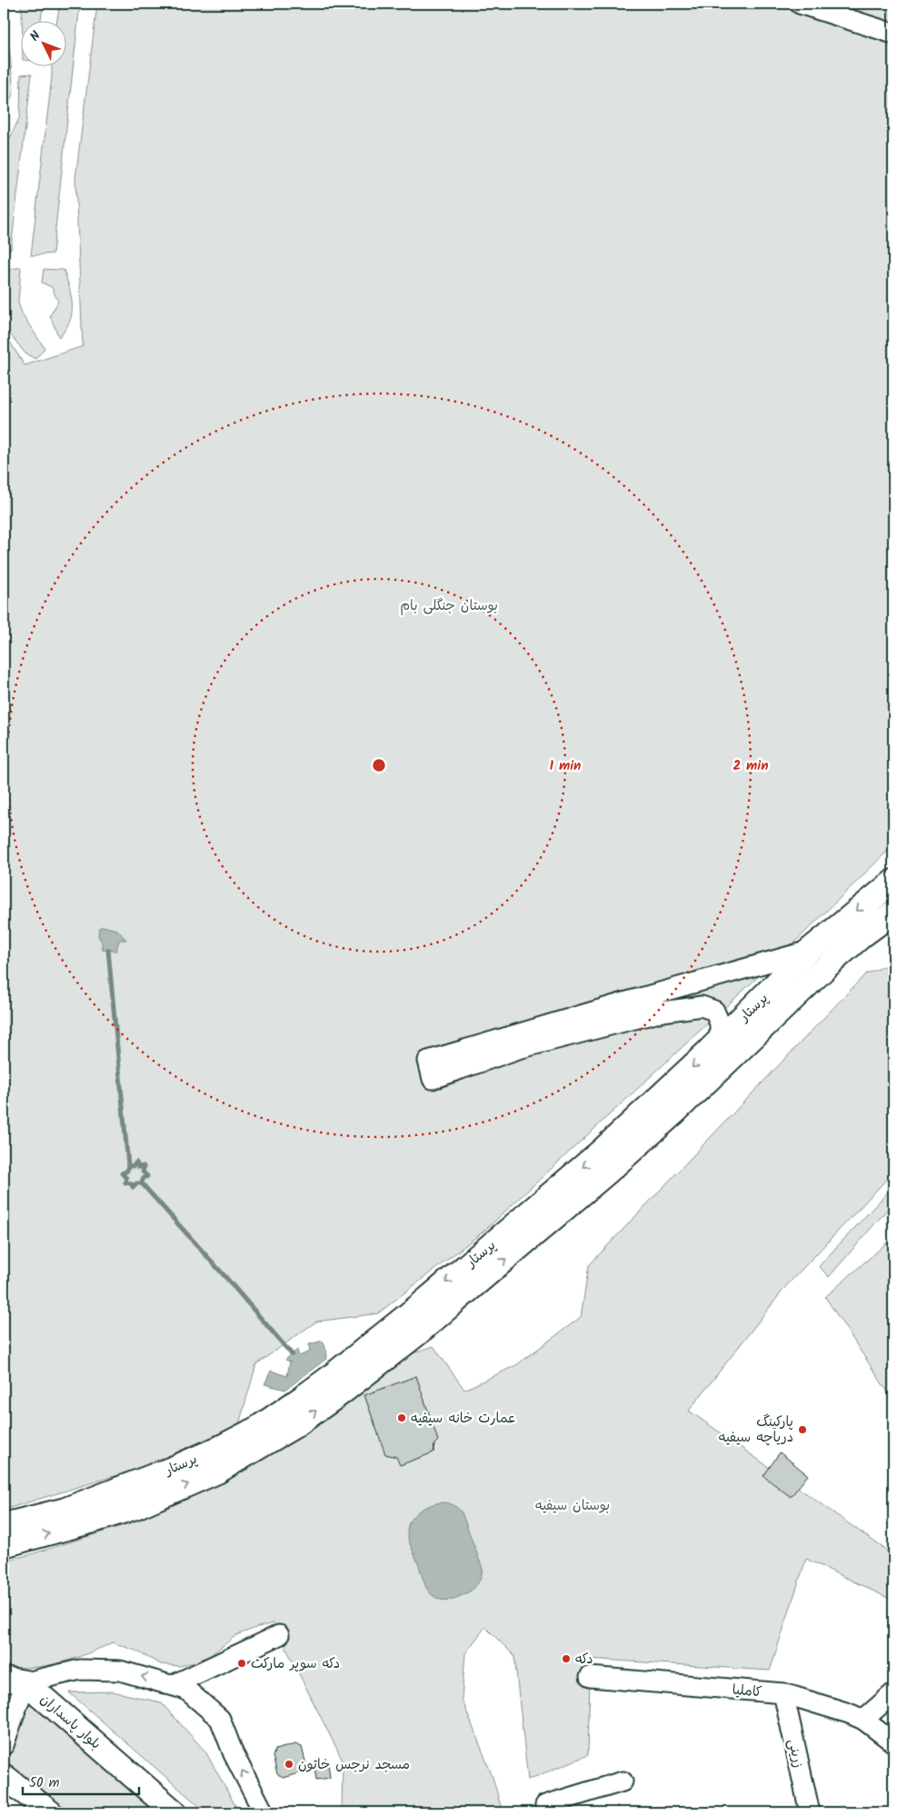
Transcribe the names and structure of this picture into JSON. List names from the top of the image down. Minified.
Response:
{"streets":{"main road":["پرستار","بلوار پاسداران"],"street":["کاملیا","زرینی"]},"crossings":[["کاملیا","زرینی"]],"parks":["بوستان جنگلی بام","بوستان سیفیه"],"places":["عمارت خانه سیفیه","پارکینگ دریاچه سیفیه","دکه","دکه سوپر مارکت","مسجد نرجس خاتون"],"scale_bar":"50 m","north":"top left","rings":["1 min","2 min"]}
